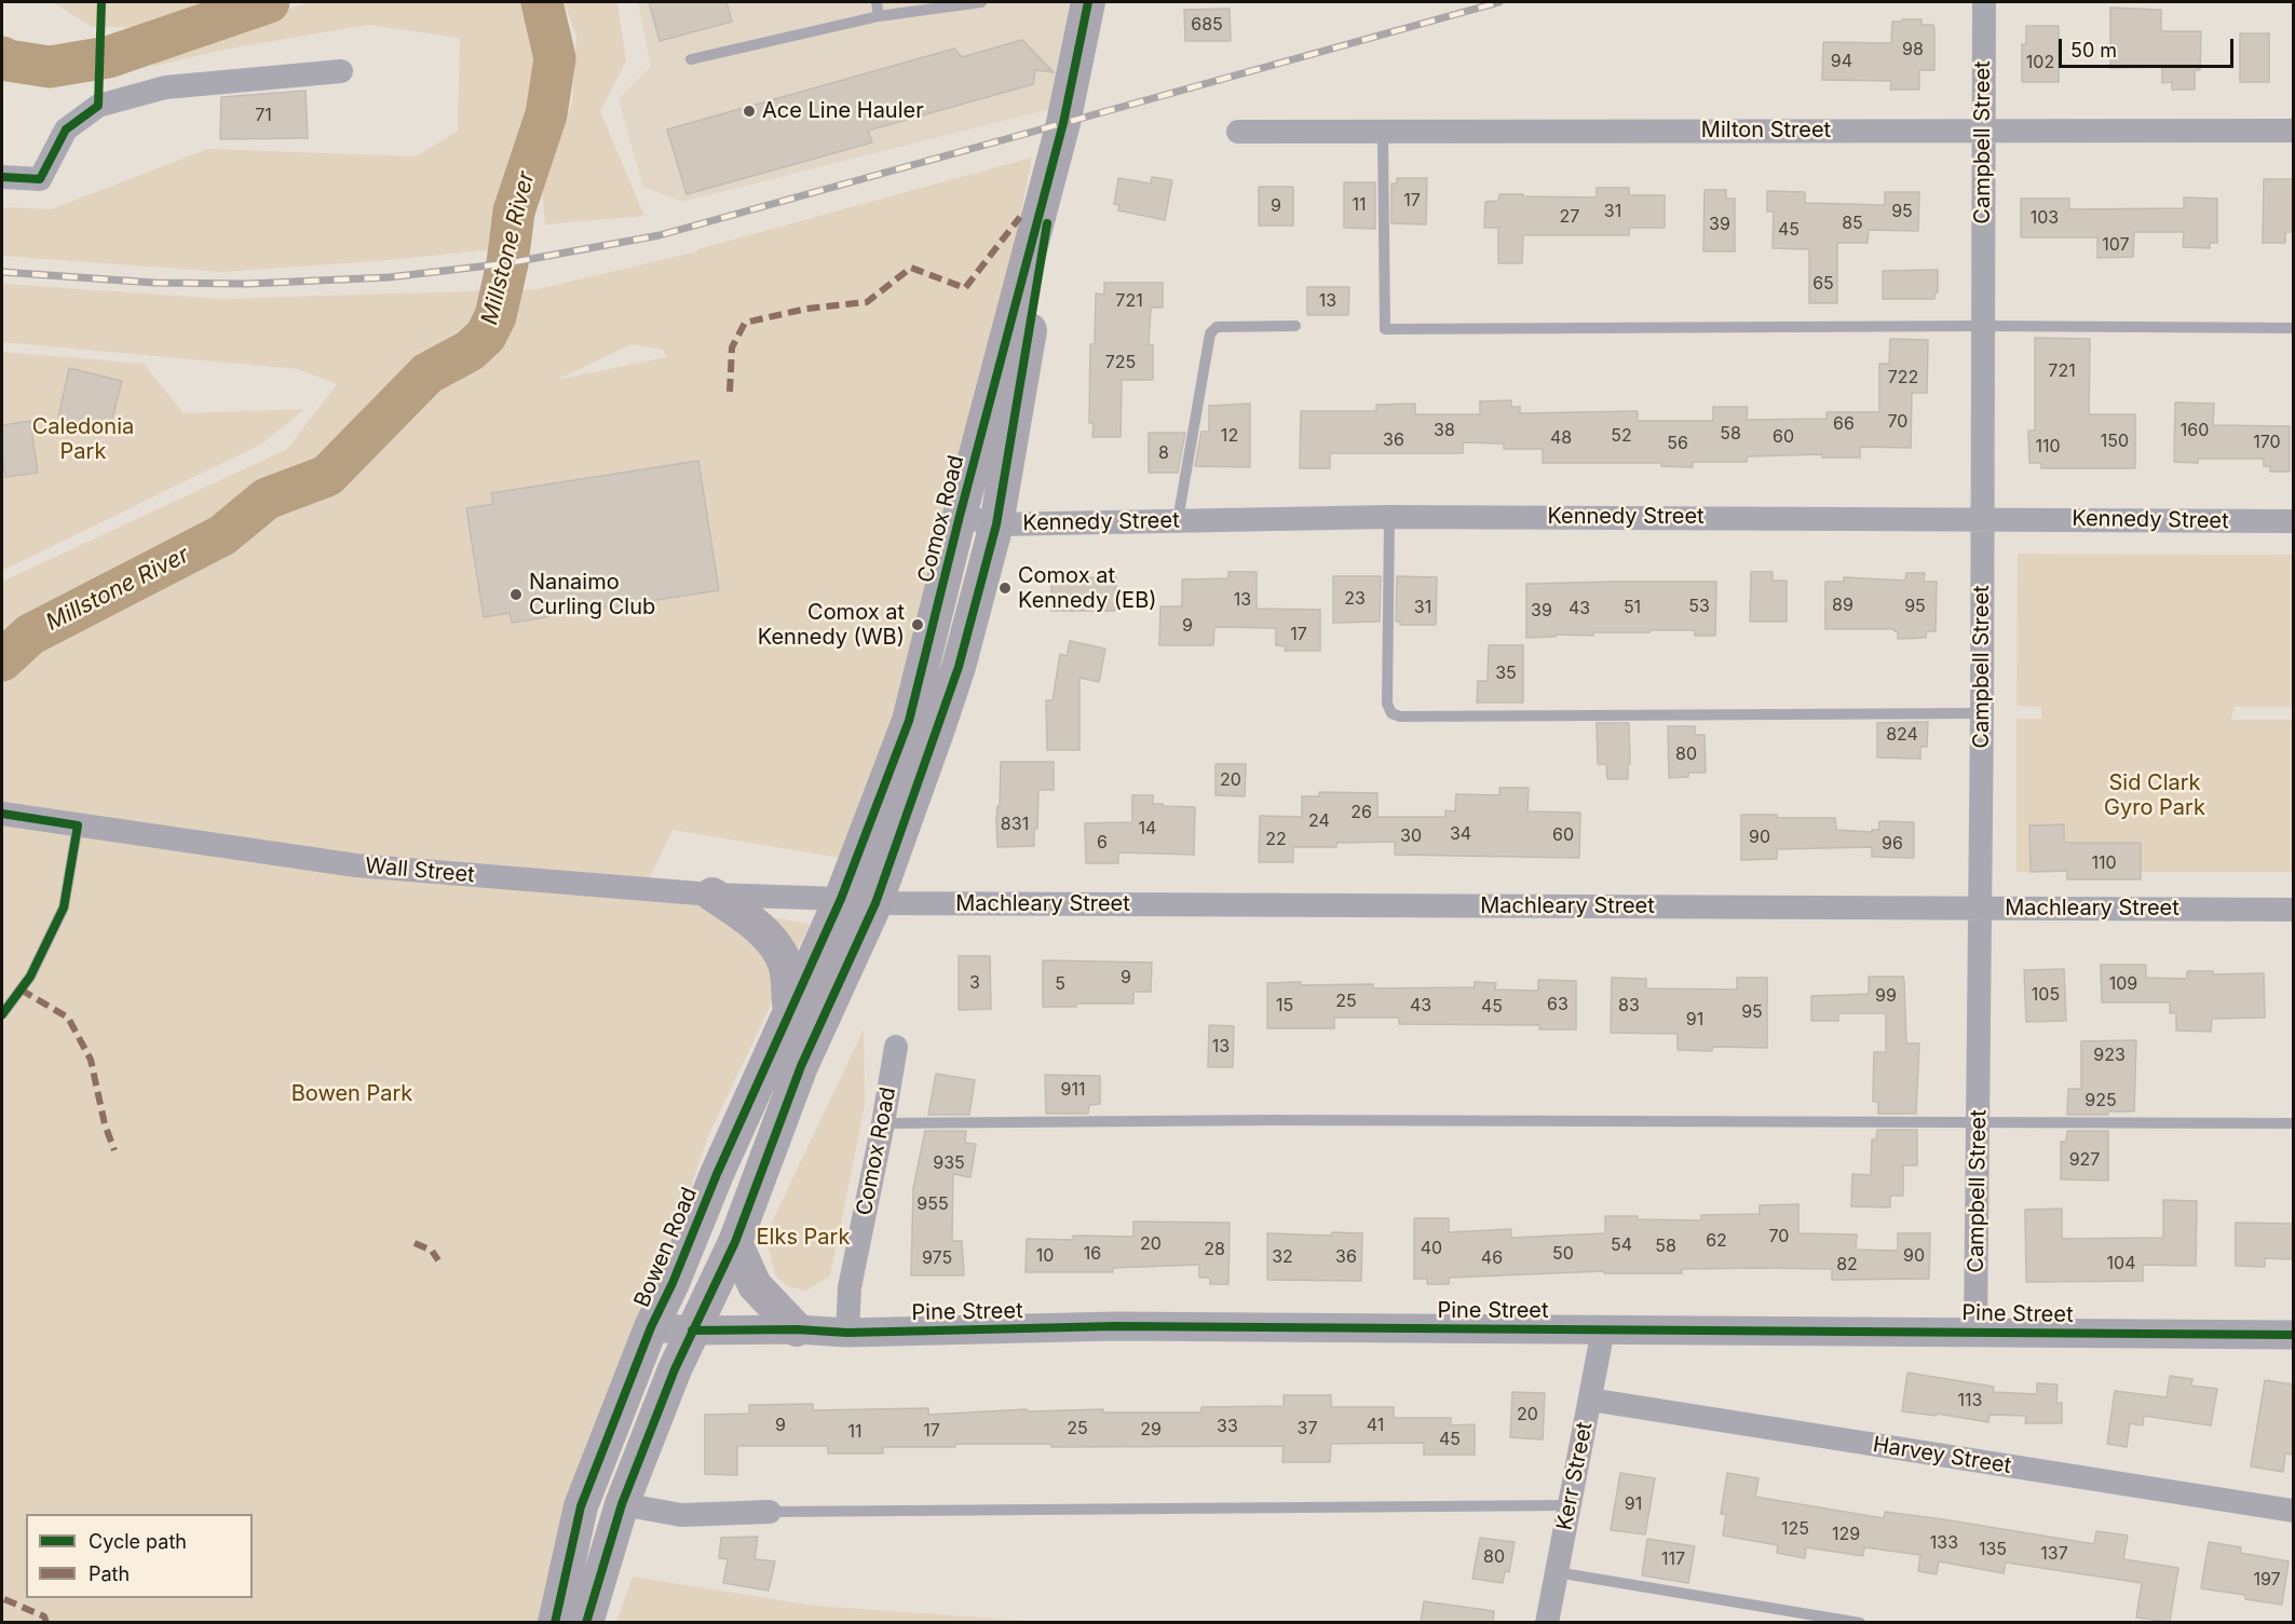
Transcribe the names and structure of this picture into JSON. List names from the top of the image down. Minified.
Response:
{"streets":{"main road":["Comox Road","Bowen Road"],"street":["Milton Street","Campbell Street","Kennedy Street","Wall Street","Machleary Street","Pine Street","Harvey Street","Kerr Street"]},"crossings":[["Milton Street","Campbell Street"],["Campbell Street","Kennedy Street"],["Campbell Street","Machleary Street"],["Campbell Street","Pine Street"],["Kennedy Street","Comox Road"],["Comox Road","Wall Street"],["Comox Road","Machleary Street"],["Comox Road","Bowen Road"],["Comox Road","Pine Street"],["Wall Street","Machleary Street"],["Wall Street","Bowen Road"],["Machleary Street","Bowen Road"],["Bowen Road","Pine Street"],["Pine Street","Kerr Street"],["Harvey Street","Kerr Street"]],"water":["Millstone River"],"parks":["Caledonia Park","Sid Clark Gyro Park","Bowen Park","Elks Park"],"places":["Ace Line Hauler","Comox at Kennedy (EB)","Nanaimo Curling Club","Comox at Kennedy (WB)"],"house_numbers":["685","98","94","102","71","17","11","9","31","95","27","103","85","39","45","107","65","721","13","725","721","722","70","66","38","160","58","12","52","60","48","36","150","170","56","110","8","23","13","89","53","95","31","51","43","39","9","17","35","824","80","20","26","24","831","14","34","60","30","90","22","6","96","110","9","3","5","109","105","99","25","63","15","43","83","45","95","91","13","923","911","925","927","935","955","70","62","20","54","58","40","28","16","50","10","90","32","36","975","46","104","82","113","20","9","41","33","25","37","29","17","11","45","91","125","129","133","135","137","80","117","197"],"legend":["Cycle path","Path"],"scale_bar":"50 m"}
